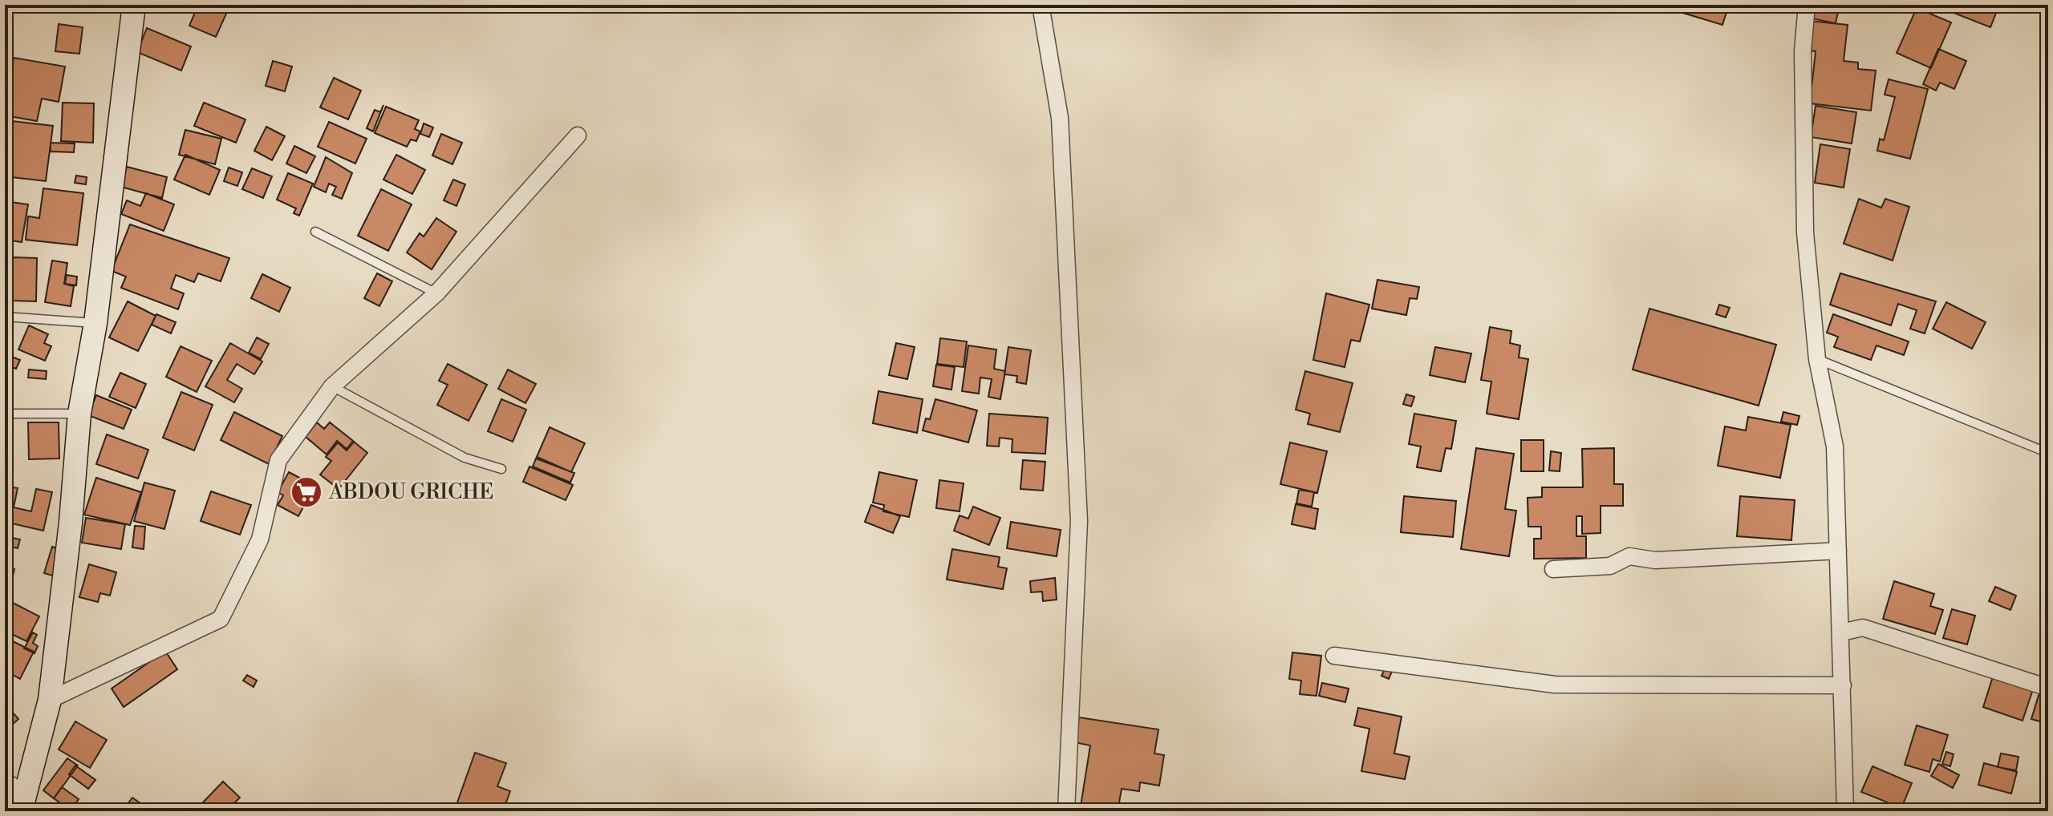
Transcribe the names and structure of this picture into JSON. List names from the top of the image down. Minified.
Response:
{"places":{"supermarket":["ABDOU GRICHE"]}}
